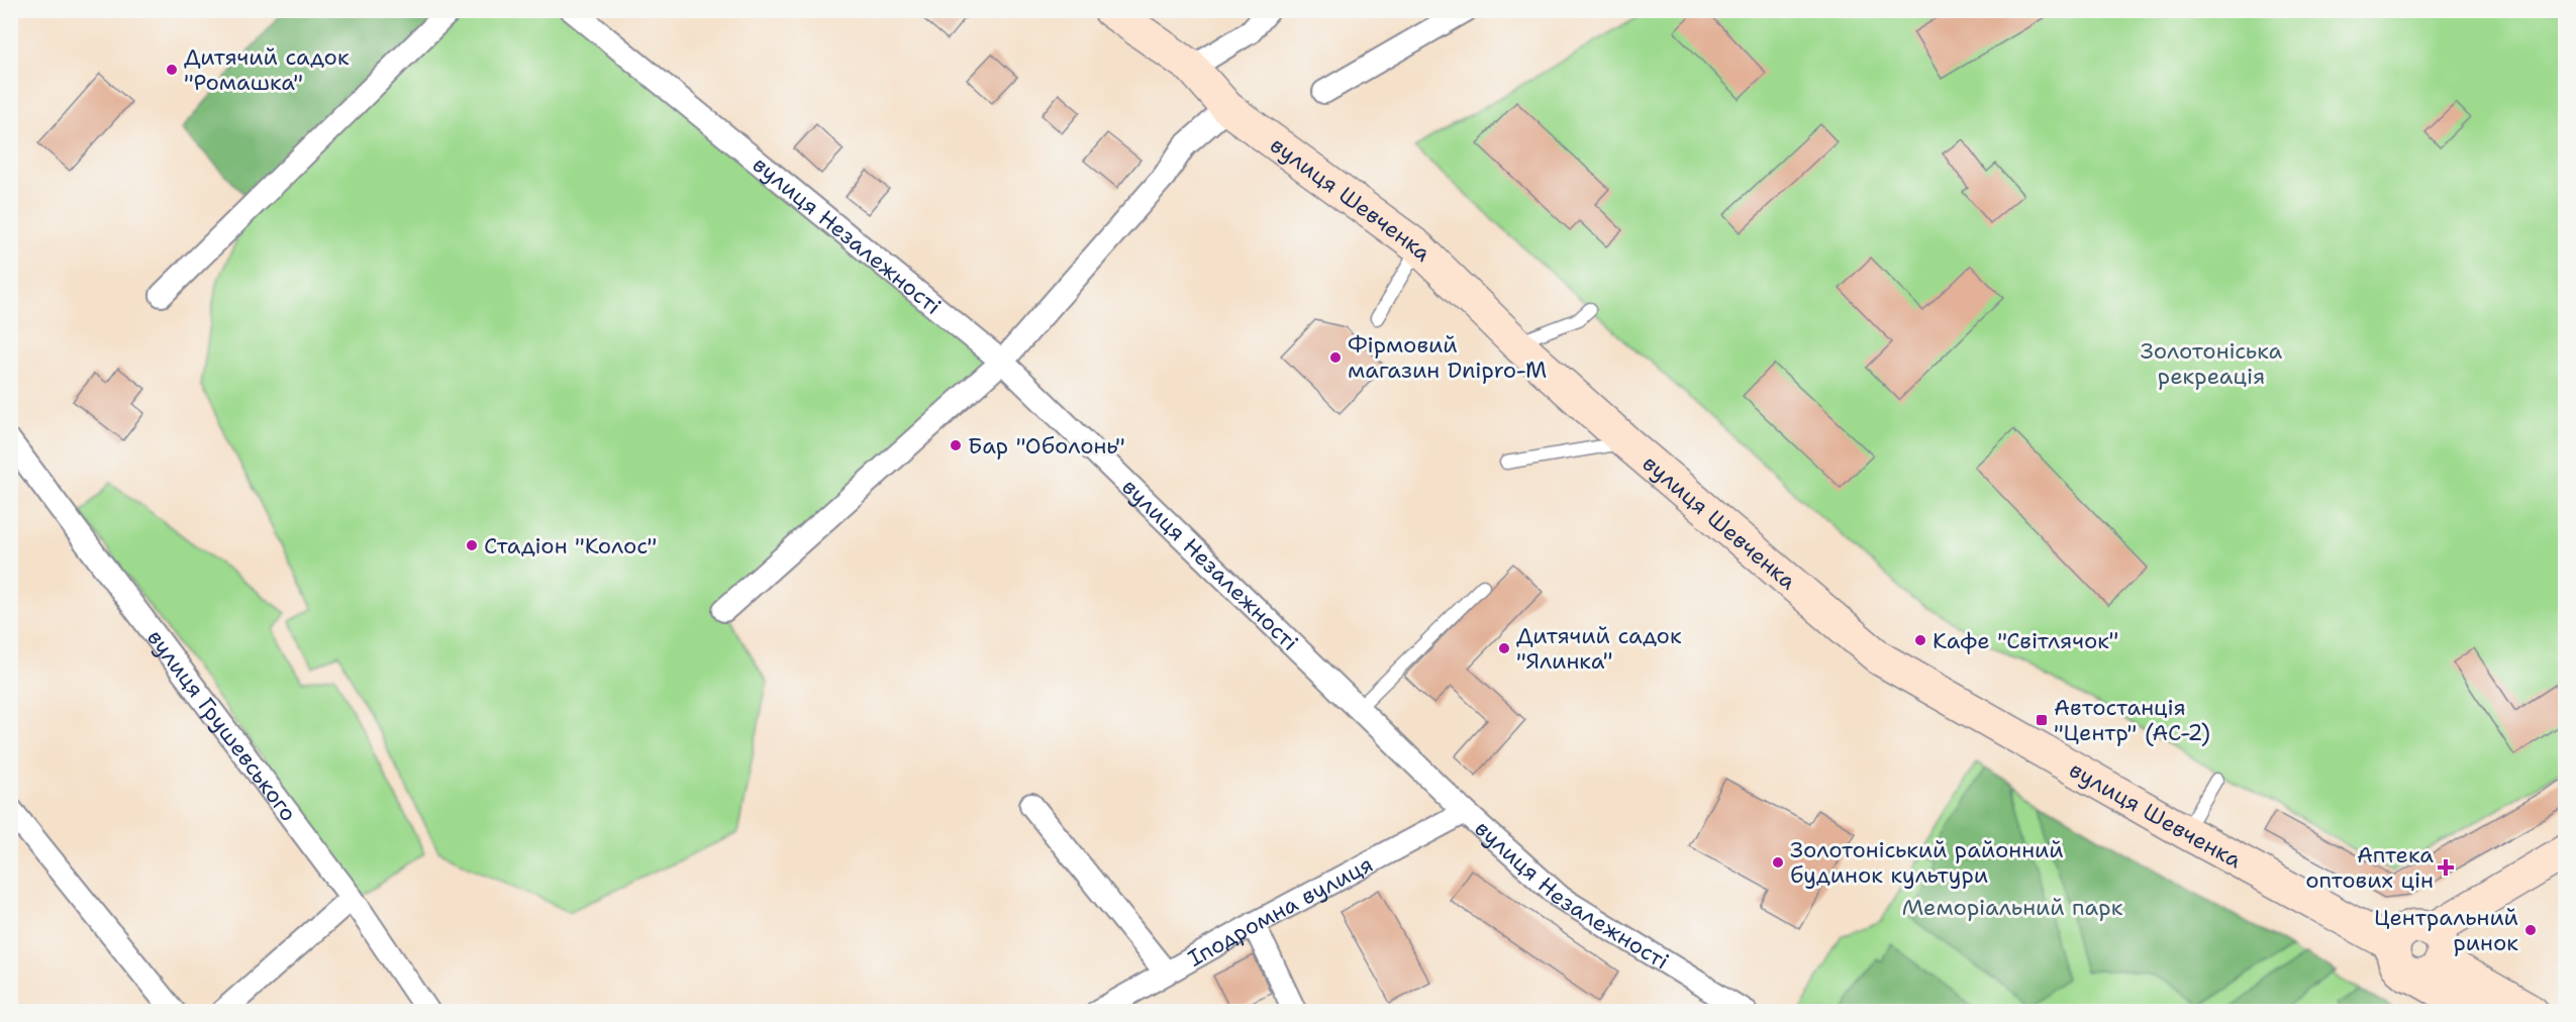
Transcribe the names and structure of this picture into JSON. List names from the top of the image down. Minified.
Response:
{"streets":{"main road":["вулиця Шевченка"],"street":["вулиця Незалежності","вулиця Грушевського","Іподромна вулиця"]},"crossings":[["вулиця Незалежності","Іподромна вулиця"]],"parks":["Золотоніська рекреація","Меморіальний парк"],"places":{"other":["Дитячий садок \"Ромашка\"","Фірмовий магазин Dnipro-M","Бар \"Оболонь\"","Стадіон \"Колос\"","Кафе \"Світлячок\"","Дитячий садок \"Ялинка\"","Золотоніський районний будинок культури","Центральний ринок"],"transit":["Автостанція \"Центр\" (АС-2)"],"health":["Аптека оптових цін"]}}
